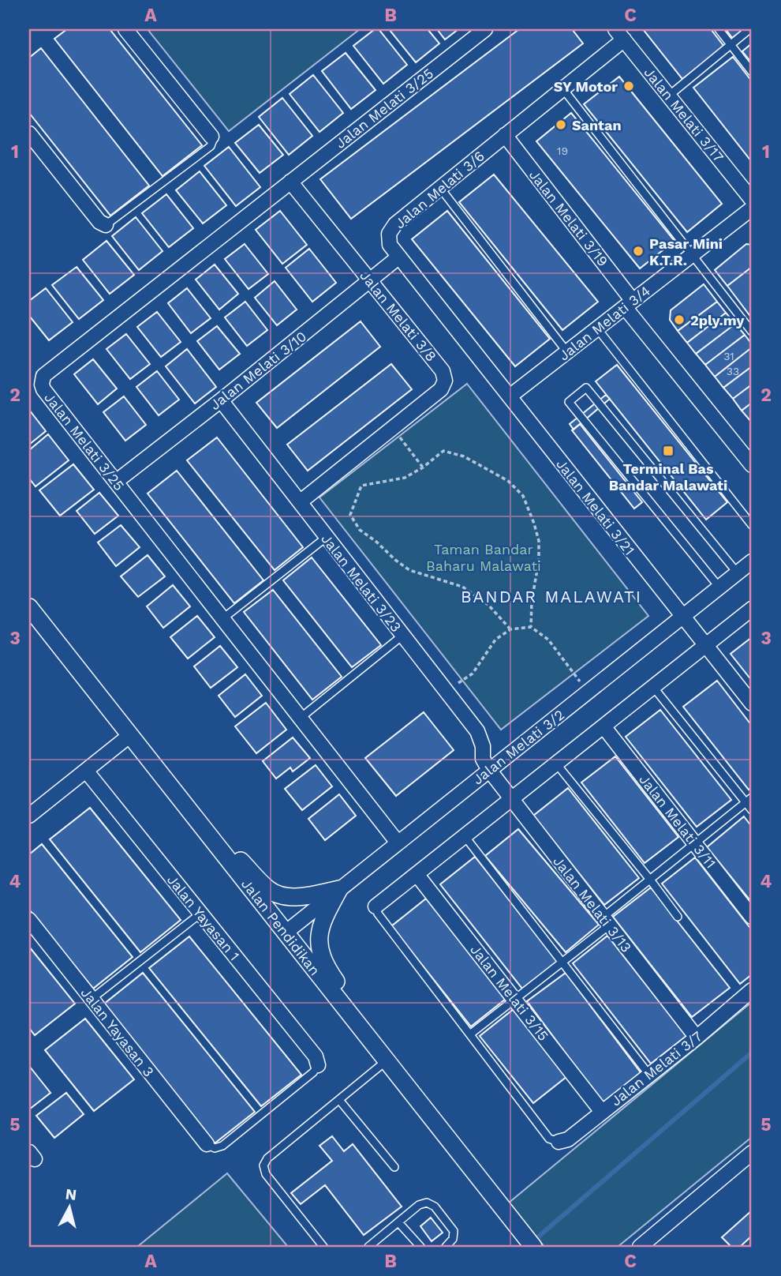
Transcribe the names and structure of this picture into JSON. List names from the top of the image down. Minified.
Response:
{"streets":{"street":["Jalan Melati 3/25","Jalan Melati 3/17","Jalan Melati 3/6","Jalan Melati 3/19","Jalan Melati 3/8","Jalan Melati 3/4","Jalan Melati 3/10","Jalan Melati 3/21","Jalan Melati 3/23","Jalan Melati 3/2","Jalan Melati 3/11","Jalan Melati 3/13","Jalan Yayasan 1","Jalan Pendidikan","Jalan Melati 3/15","Jalan Yayasan 3","Jalan Melati 3/7"]},"crossings":[["Jalan Melati 3/25","Jalan Melati 3/8"],["Jalan Melati 3/25","Jalan Melati 3/10"],["Jalan Melati 3/25","Jalan Melati 3/2"],["Jalan Melati 3/17","Jalan Melati 3/6"],["Jalan Melati 3/6","Jalan Melati 3/19"],["Jalan Melati 3/6","Jalan Melati 3/4"],["Jalan Melati 3/6","Jalan Melati 3/10"],["Jalan Melati 3/6","Jalan Melati 3/21"],["Jalan Melati 3/19","Jalan Melati 3/4"],["Jalan Melati 3/8","Jalan Melati 3/10"],["Jalan Melati 3/8","Jalan Melati 3/23"],["Jalan Melati 3/4","Jalan Melati 3/21"],["Jalan Melati 3/10","Jalan Melati 3/23"],["Jalan Melati 3/21","Jalan Melati 3/2"],["Jalan Melati 3/23","Jalan Melati 3/2"],["Jalan Melati 3/23","Jalan Melati 3/13"],["Jalan Melati 3/2","Jalan Melati 3/13"],["Jalan Melati 3/2","Jalan Pendidikan"],["Jalan Melati 3/13","Jalan Melati 3/7"],["Jalan Melati 3/15","Jalan Melati 3/7"]],"districts":["BANDAR MALAWATI"],"parks":["Taman Bandar Baharu Malawati"],"places":{"other":["SY Motor","Santan","Pasar Mini K.T.R.","2ply.my"],"transit":["Terminal Bas Bandar Malawati"]},"house_numbers":["19","31","33"],"north":"top","grid":{"columns":["A","B","C"],"rows":["1","2","3","4","5"]}}
